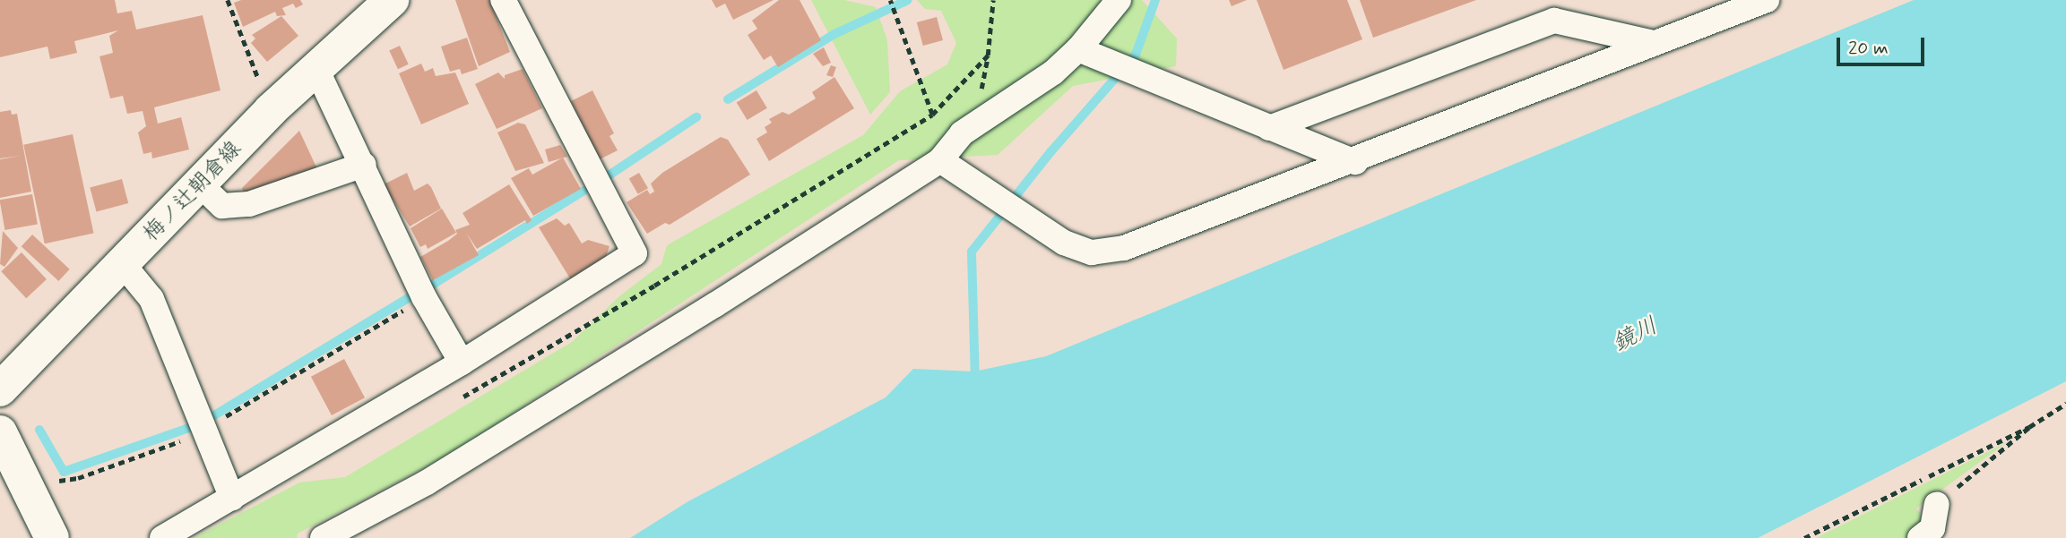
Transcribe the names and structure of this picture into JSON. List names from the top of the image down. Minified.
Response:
{"streets":{"main road":["梅ノ辻朝倉線"]},"water":["鏡川"],"scale_bar":"20 m"}
